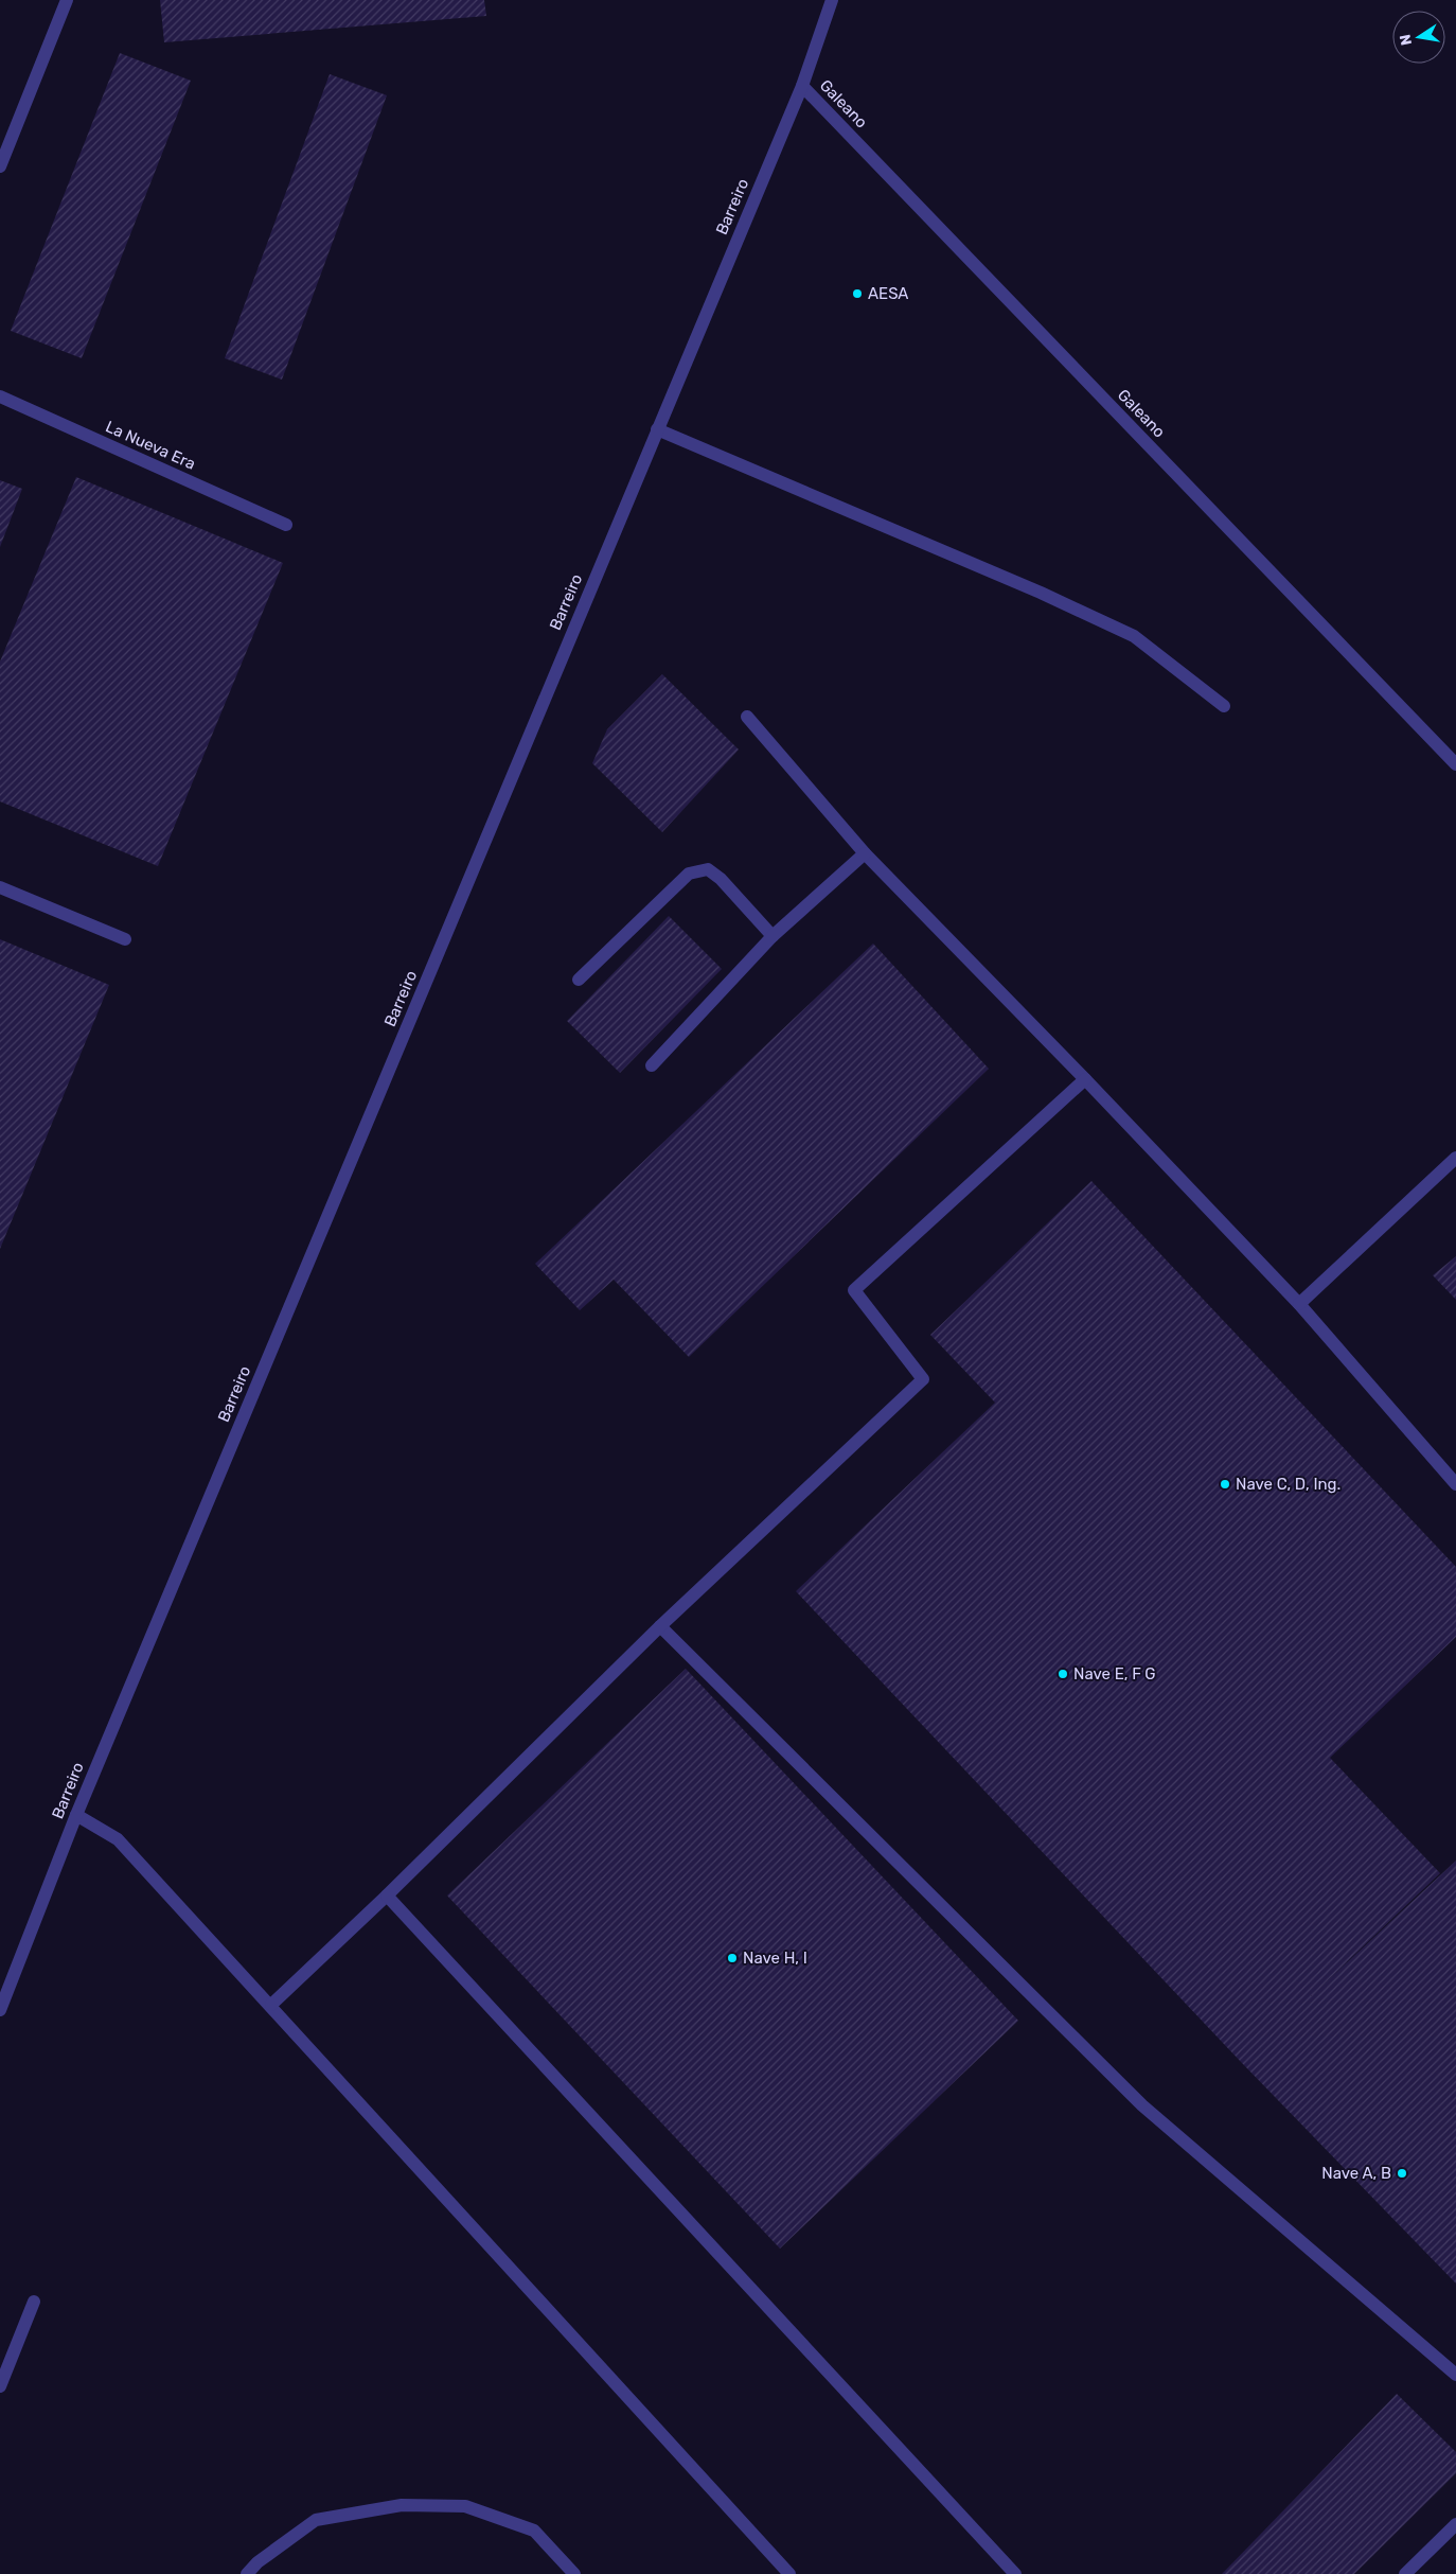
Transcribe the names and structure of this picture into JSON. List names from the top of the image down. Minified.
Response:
{"streets":{"street":["Galeano","Barreiro","La Nueva Era"]},"crossings":[["Galeano","Barreiro"]],"places":["AESA","Nave C, D, Ing.","Nave E, F G","Nave H, I","Nave A, B"],"north":"left"}
